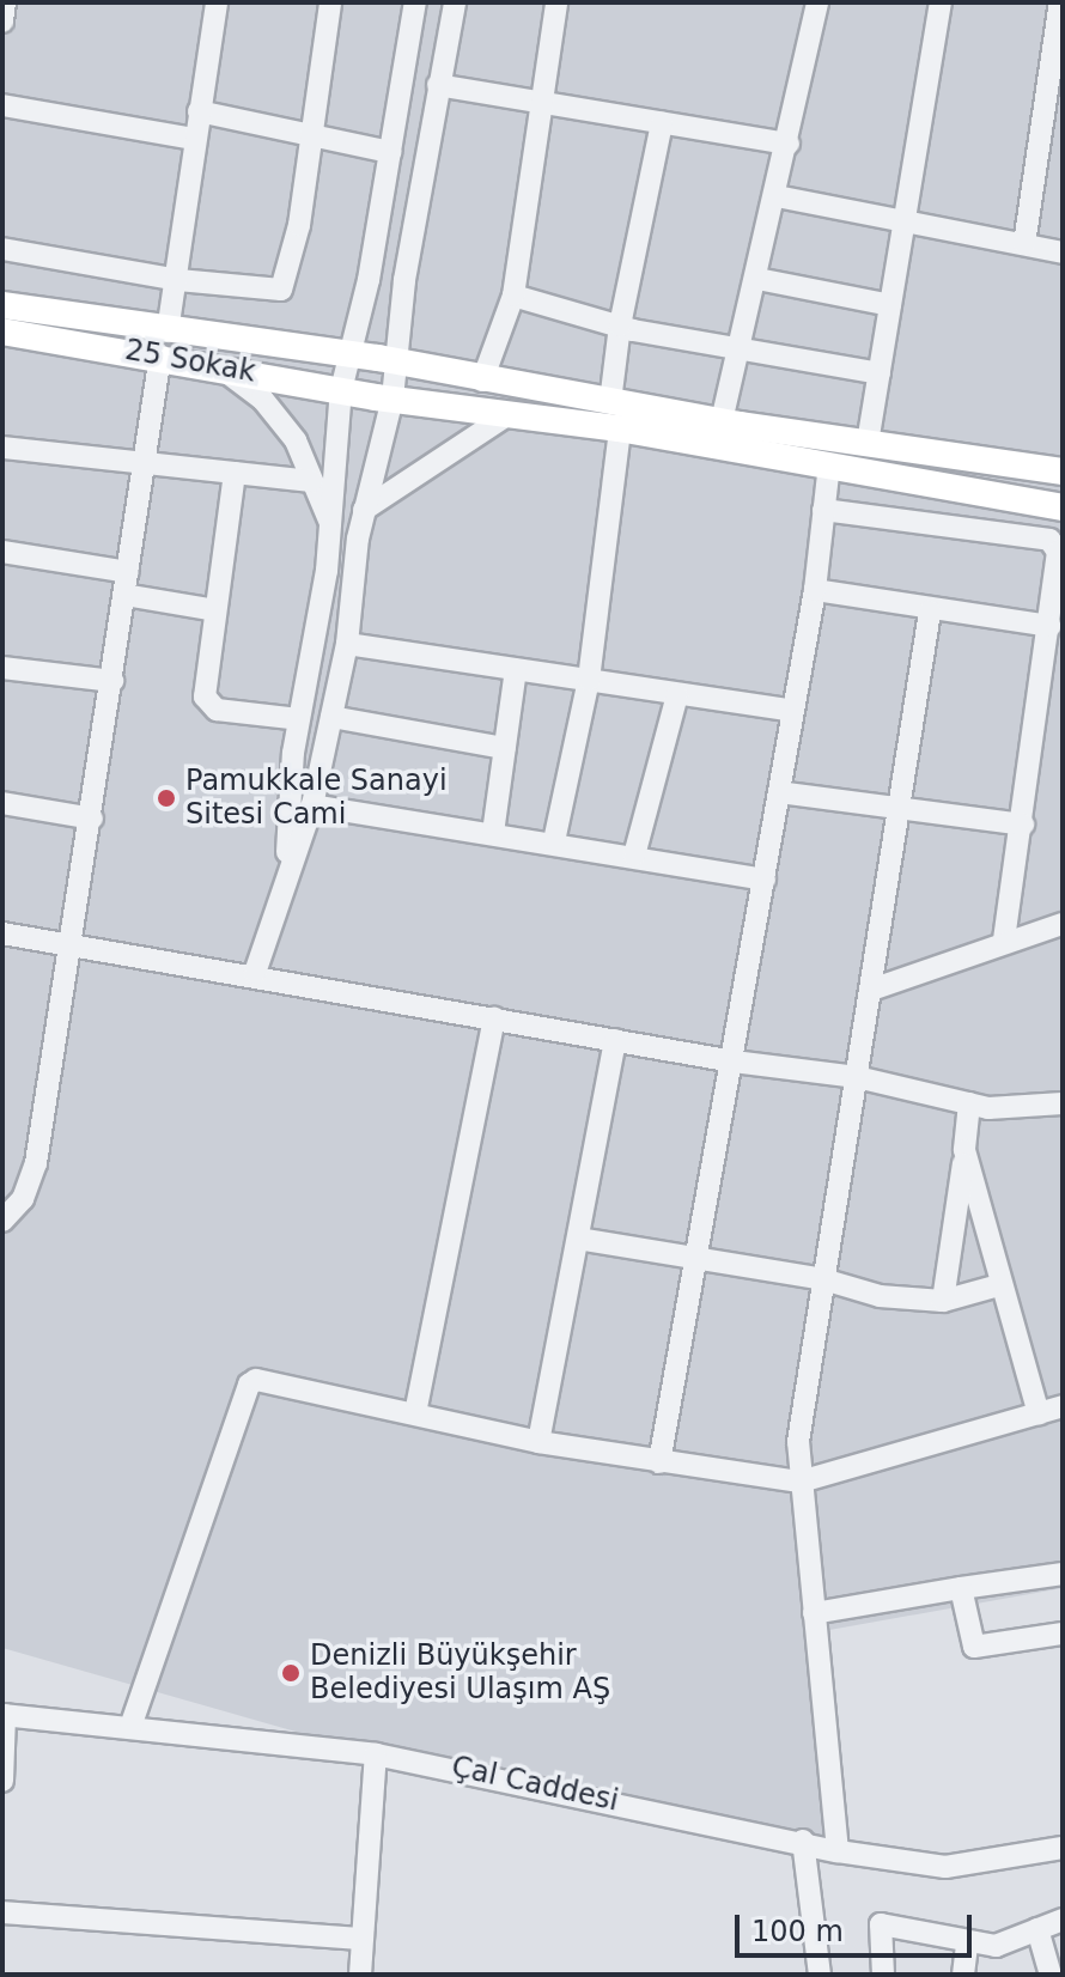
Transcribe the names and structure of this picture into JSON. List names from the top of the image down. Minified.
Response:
{"streets":{"main road":["25 Sokak"],"street":["Çal Caddesi"]},"places":["Pamukkale Sanayi Sitesi Cami","Denizli Büyükşehir Belediyesi Ulaşım AŞ"],"scale_bar":"100 m"}
